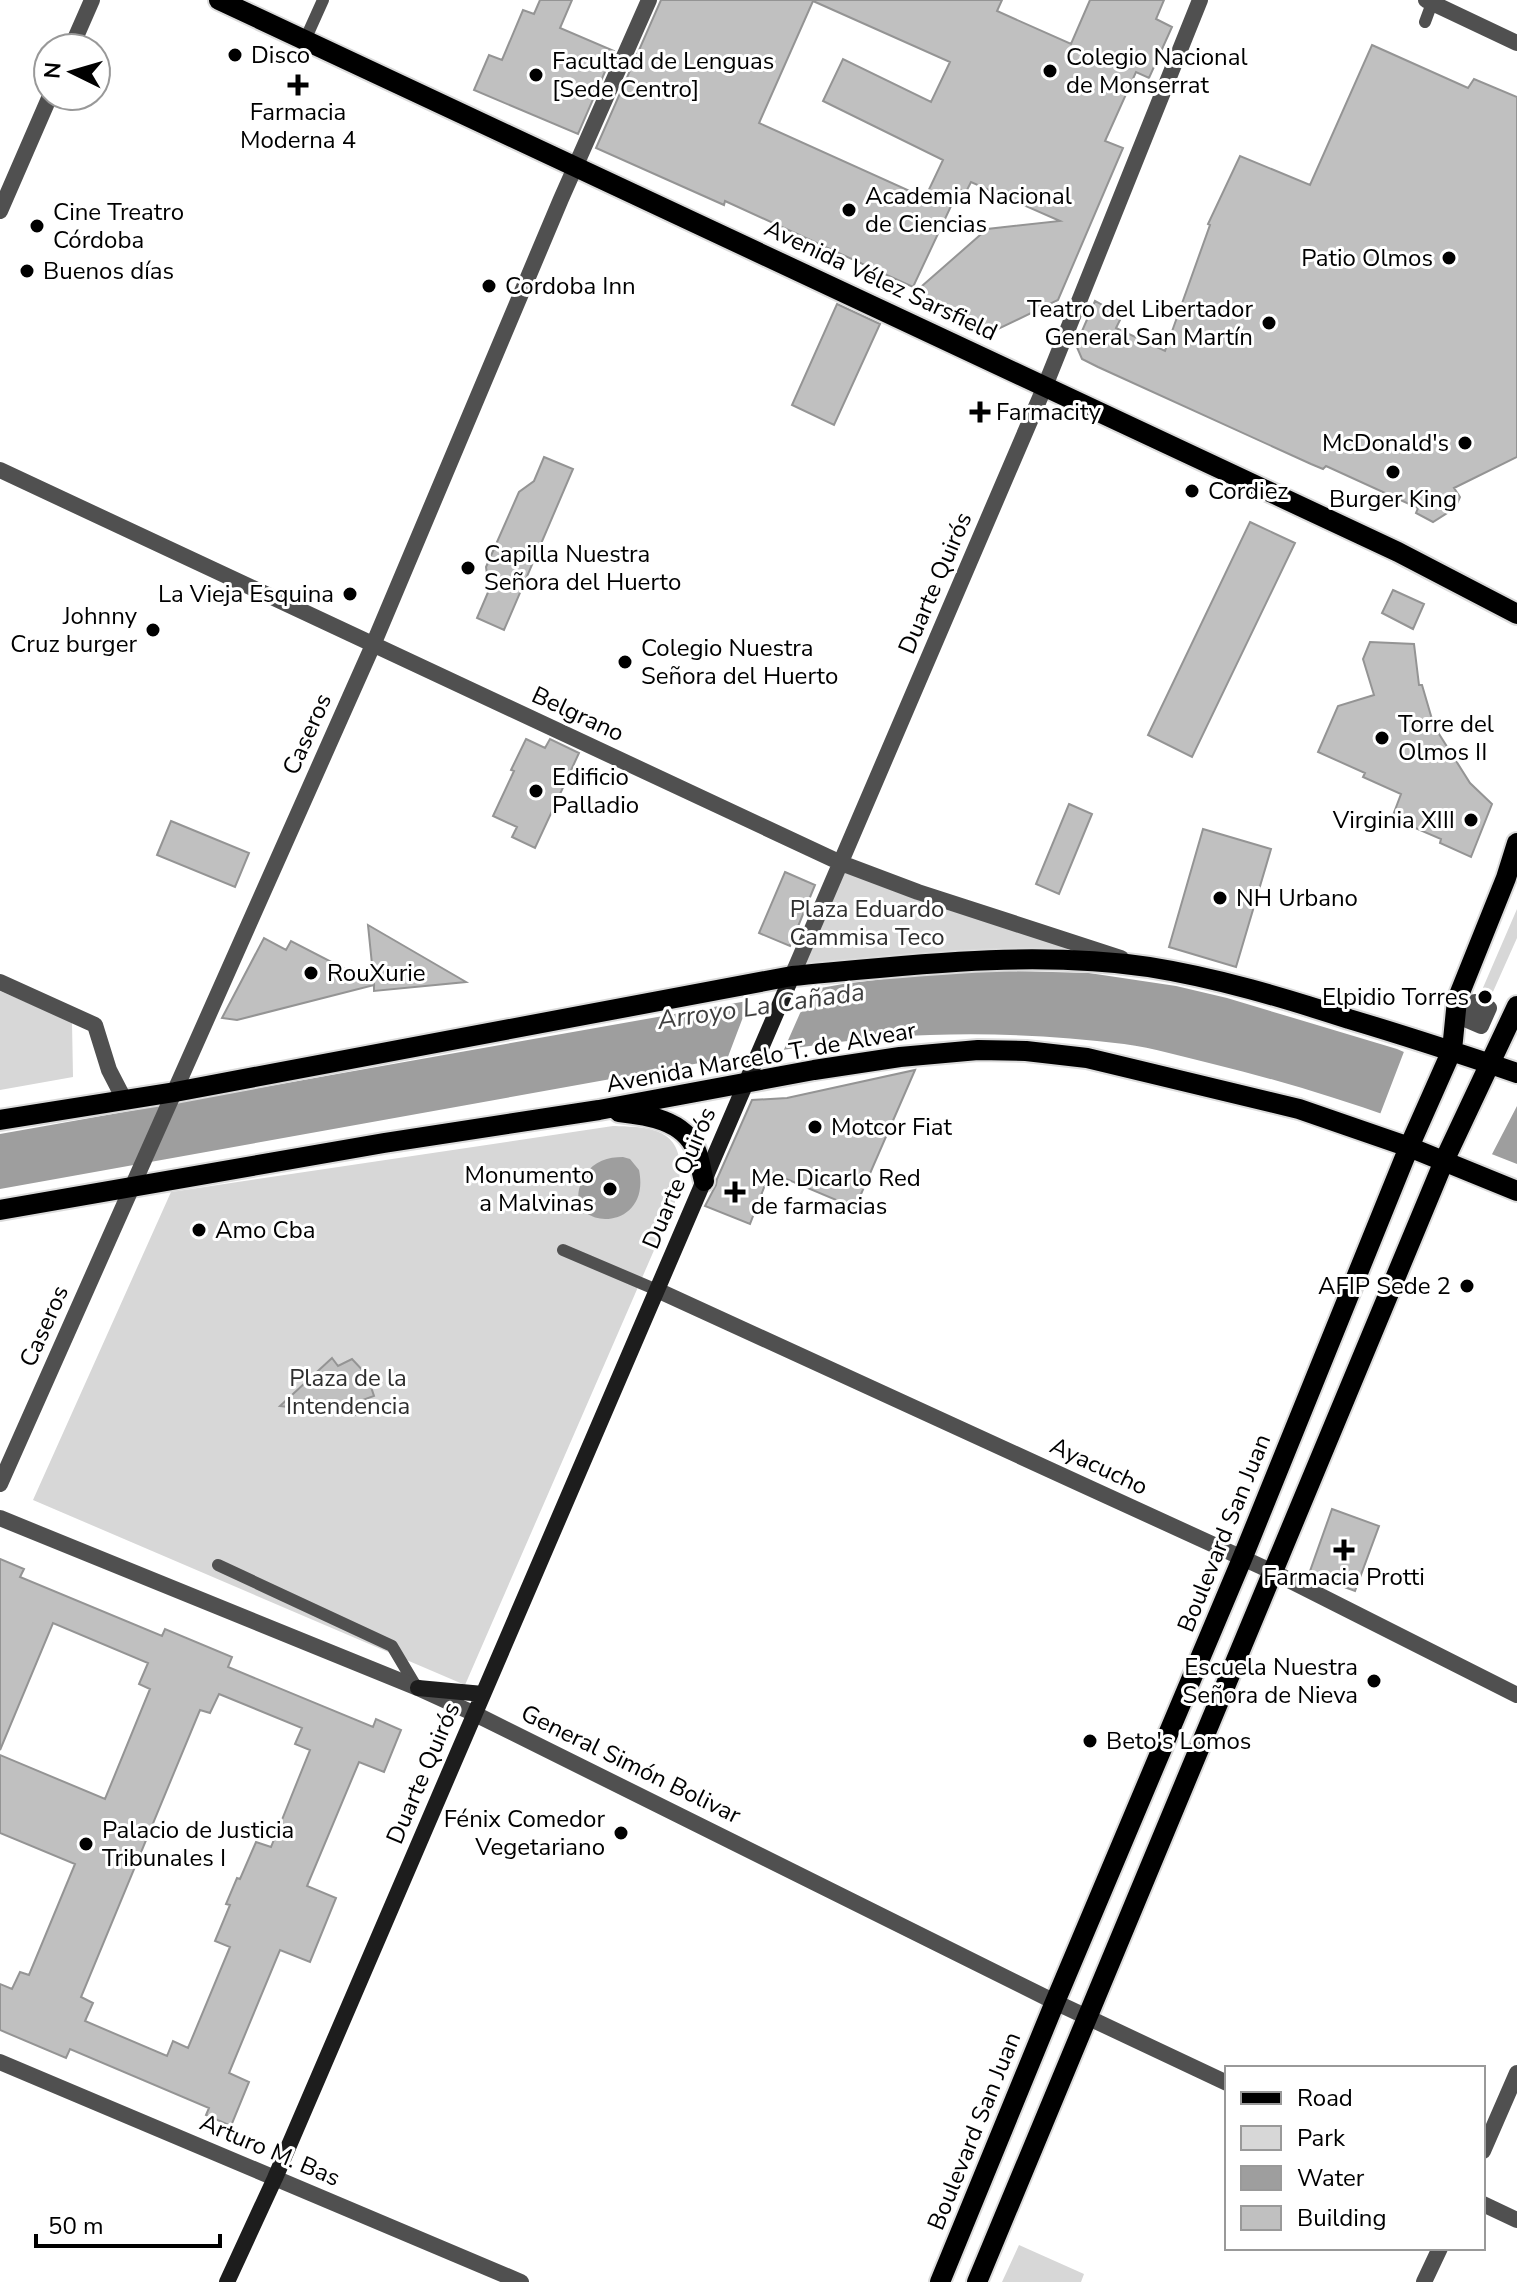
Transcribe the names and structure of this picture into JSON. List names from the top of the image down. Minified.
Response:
{"streets":{"main road":["Avenida Vélez Sarsfield","Duarte Quirós","Avenida Marcelo T. de Alvear","Boulevard San Juan"],"street":["Belgrano","Caseros","Ayacucho","General Simón Bolivar","Arturo M. Bas"]},"crossings":[["Avenida Vélez Sarsfield","Duarte Quirós"],["Avenida Vélez Sarsfield","Caseros"],["Duarte Quirós","Belgrano"],["Duarte Quirós","Avenida Marcelo T. de Alvear"],["Duarte Quirós","Ayacucho"],["Duarte Quirós","General Simón Bolivar"],["Duarte Quirós","Arturo M. Bas"],["Belgrano","Caseros"],["Caseros","Avenida Marcelo T. de Alvear"],["Avenida Marcelo T. de Alvear","Boulevard San Juan"],["Ayacucho","Boulevard San Juan"],["Boulevard San Juan","General Simón Bolivar"]],"water":["Arroyo La Cañada"],"parks":["Plaza Eduardo Cammisa Teco","Plaza de la Intendencia"],"places":{"other":["Disco","Colegio Nacional de Monserrat","Facultad de Lenguas [Sede Centro]","Academia Nacional de Ciencias","Cine Treatro Córdoba","Patio Olmos","Buenos días","Cordoba Inn","Teatro del Libertador General San Martín","McDonald's","Burger King","Cordiez","Capilla Nuestra Señora del Huerto","La Vieja Esquina","Johnny Cruz burger","Colegio Nuestra Señora del Huerto","Torre del Olmos II","Edificio Palladio","Virginia XIII","NH Urbano","RouXurie","Elpidio Torres","Motcor Fiat","Monumento a Malvinas","Amo Cba","AFIP Sede 2","Escuela Nuestra Señora de Nieva","Beto's Lomos","Fénix Comedor Vegetariano","Palacio de Justicia Tribunales I"],"health":["Farmacia Moderna 4","Farmacity","Me. Dicarlo Red de farmacias","Farmacia Protti"]},"legend":["Road","Park","Water","Building"],"scale_bar":"50 m","north":"left"}
